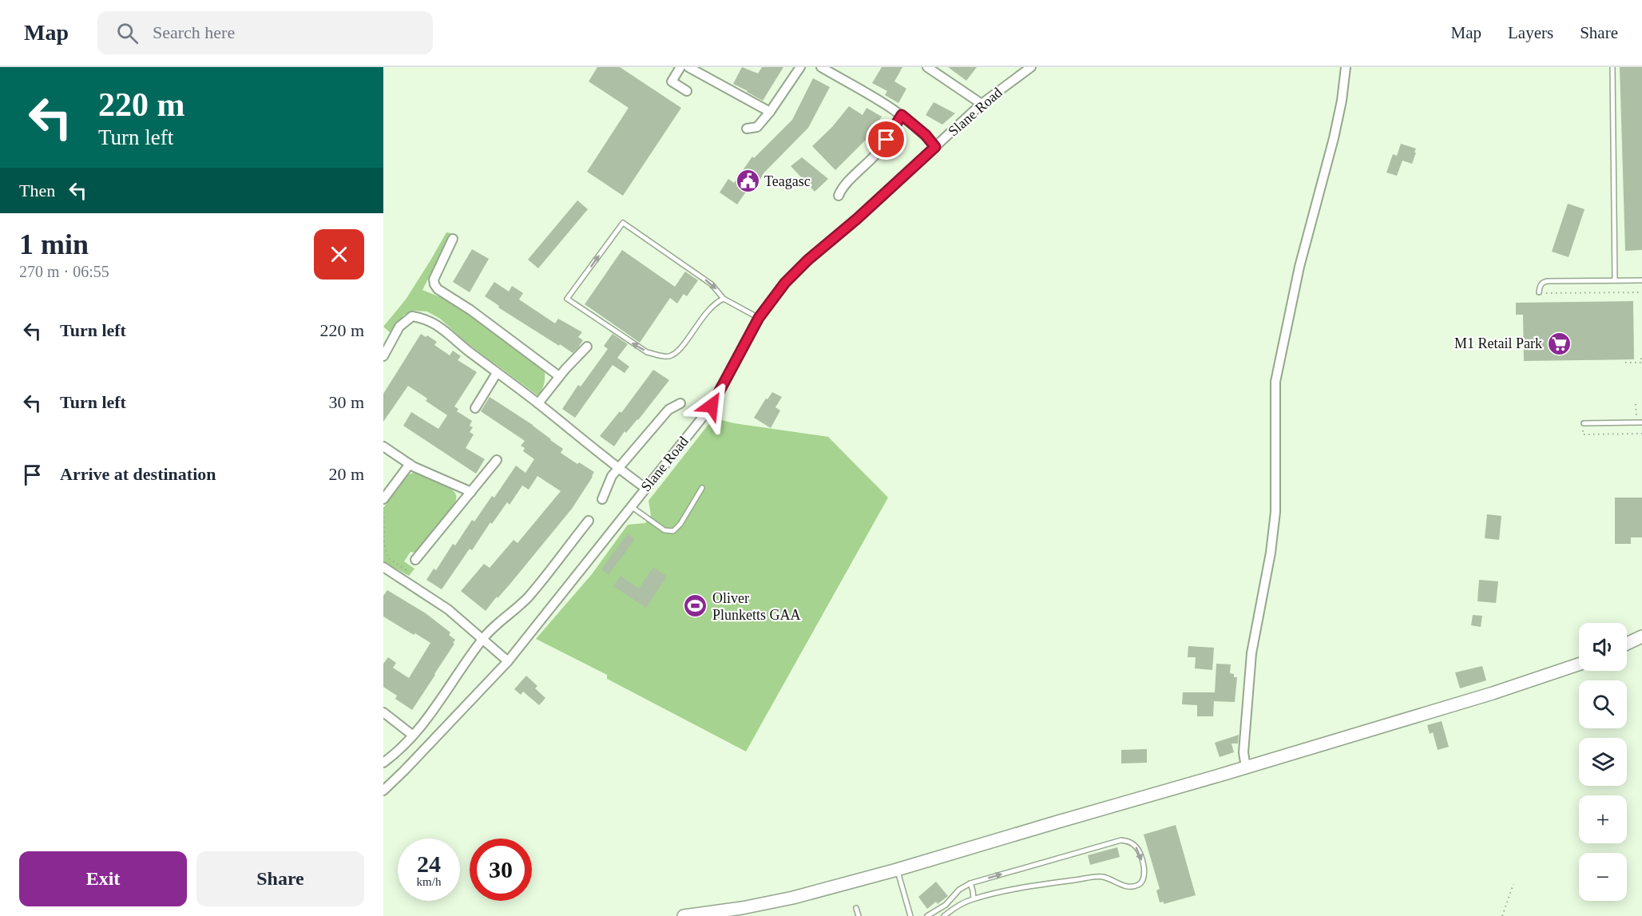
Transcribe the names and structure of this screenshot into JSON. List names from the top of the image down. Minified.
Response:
{"streets":{"street":["Slane Road"]},"places":{"public building":["Teagasc"],"supermarket":["M1 Retail Park"],"sports":["Oliver Plunketts GAA"]},"page":{"header":"Map","search":"Search here","nav":["Map","Layers","Share"],"turn":["220 m","Turn left"],"then":"Then","heading":["1 min","270 m · 06:55"],"list":[{"name":"Turn left","value":"220 m"},{"name":"Turn left","value":"30 m"},{"name":"Arrive at destination","value":"20 m"}],"map_buttons":["+","−"],"speed":"24 km/h","limit":"30","buttons":["Exit","Share"]}}
